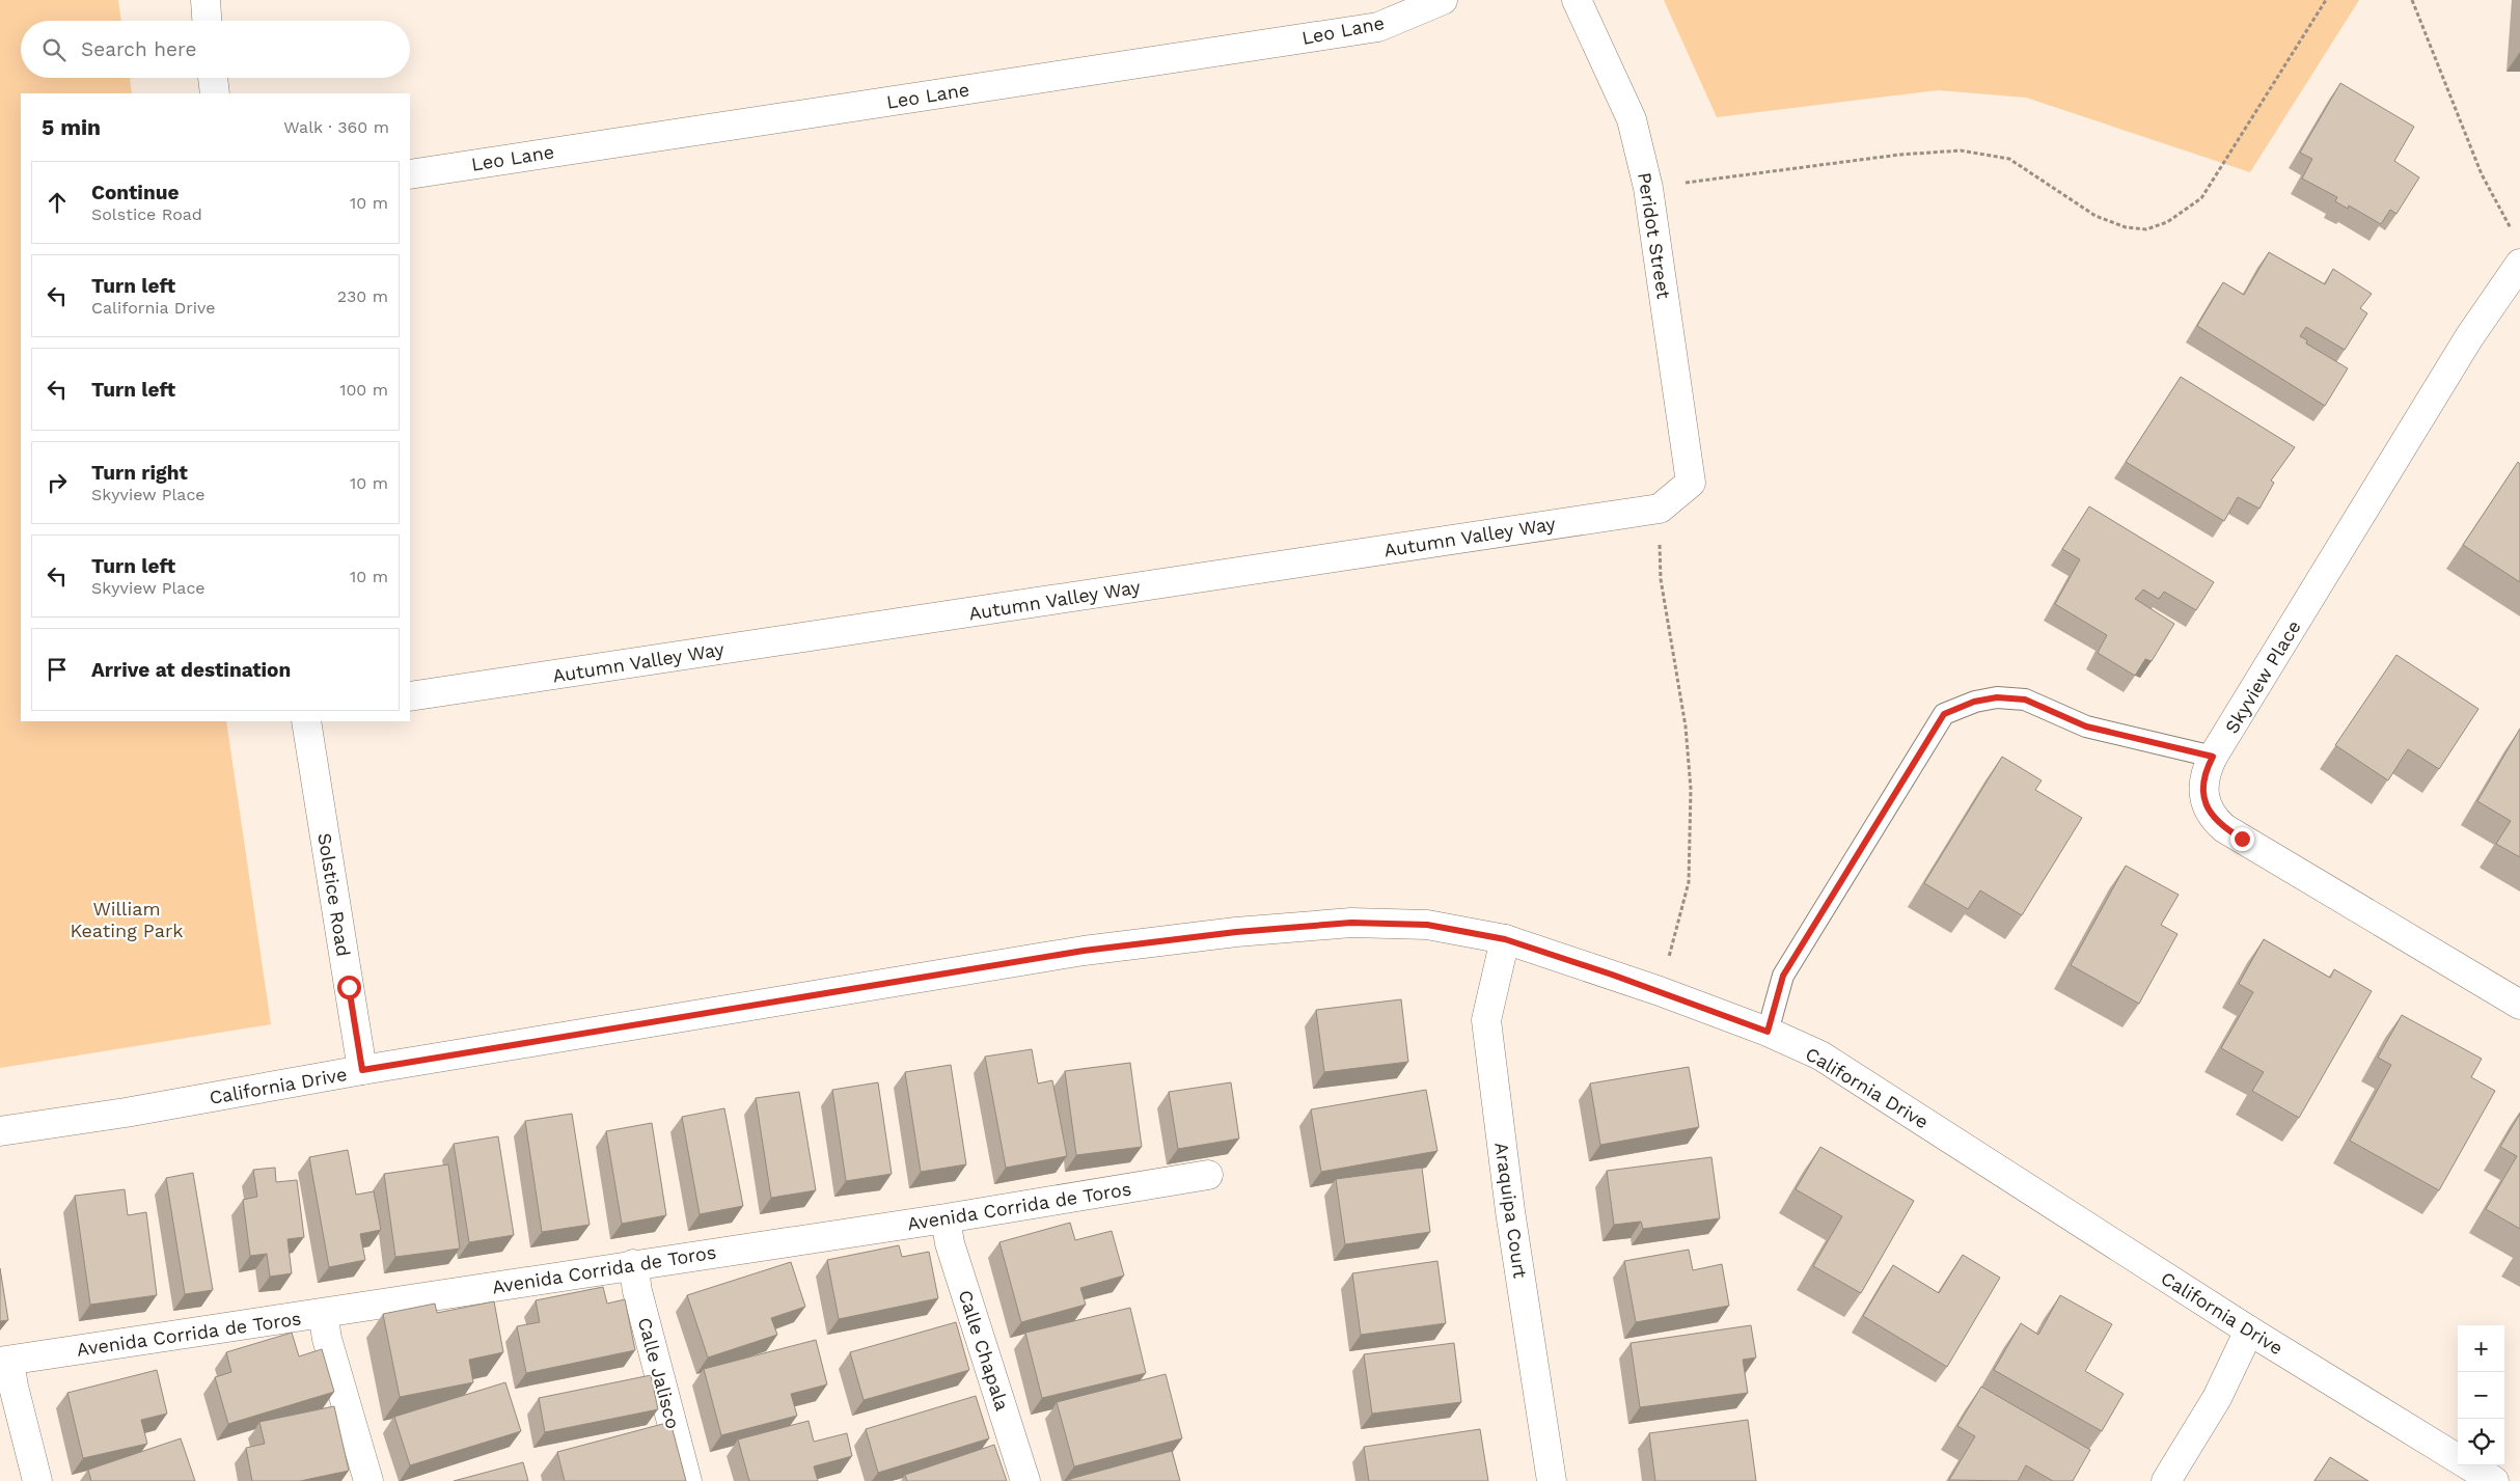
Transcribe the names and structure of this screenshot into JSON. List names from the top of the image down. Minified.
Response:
{"streets":{"street":["Leo Lane","Peridot Street","Autumn Valley Way","Skyview Place","Solstice Road","California Drive","Avenida Corrida de Toros","Araquipa Court","Calle Chapala","Calle Jalisco"]},"crossings":[["Peridot Street","Autumn Valley Way"],["Solstice Road","California Drive"],["California Drive","Araquipa Court"],["Avenida Corrida de Toros","Calle Chapala"],["Avenida Corrida de Toros","Calle Jalisco"]],"parks":["William Keating Park"],"page":{"search":"Search here","heading":["5 min","Walk · 360 m"],"list":[["Continue","Solstice Road","10 m"],["Turn left","California Drive","230 m"],["Turn left","100 m"],["Turn right","Skyview Place","10 m"],["Turn left","Skyview Place","10 m"],"Arrive at destination"],"map_buttons":["+","−"]}}
